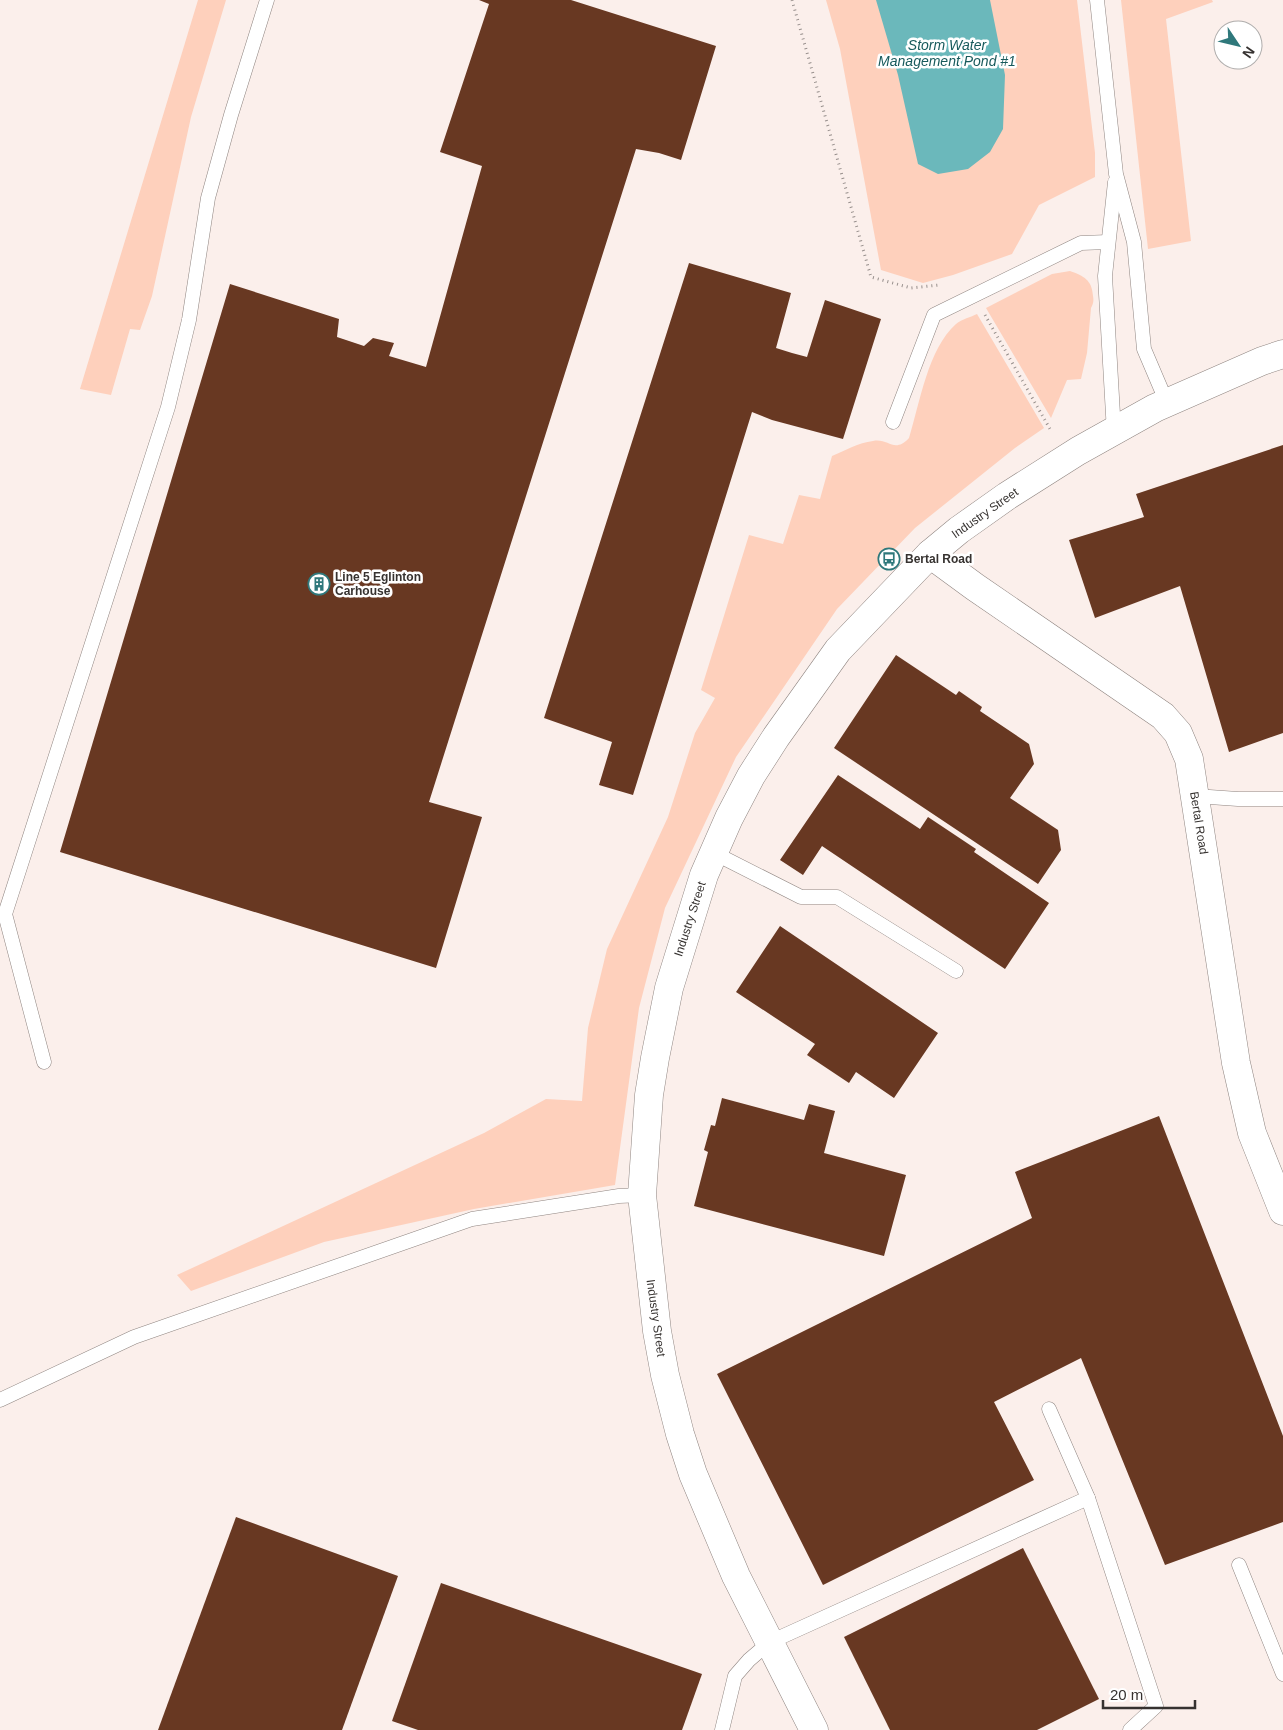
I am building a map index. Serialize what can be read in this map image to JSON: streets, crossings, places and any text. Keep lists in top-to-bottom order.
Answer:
{
  "streets": {
    "street": ["Industry Street", "Bertal Road"]
  },
  "crossings": [
    ["Industry Street", "Bertal Road"]
  ],
  "water": ["Storm Water Management Pond #1"],
  "places": {
    "bus stop": ["Bertal Road"],
    "building": ["Line 5 Eglinton Carhouse"]
  },
  "scale_bar": "20 m",
  "north": "bottom right"
}
